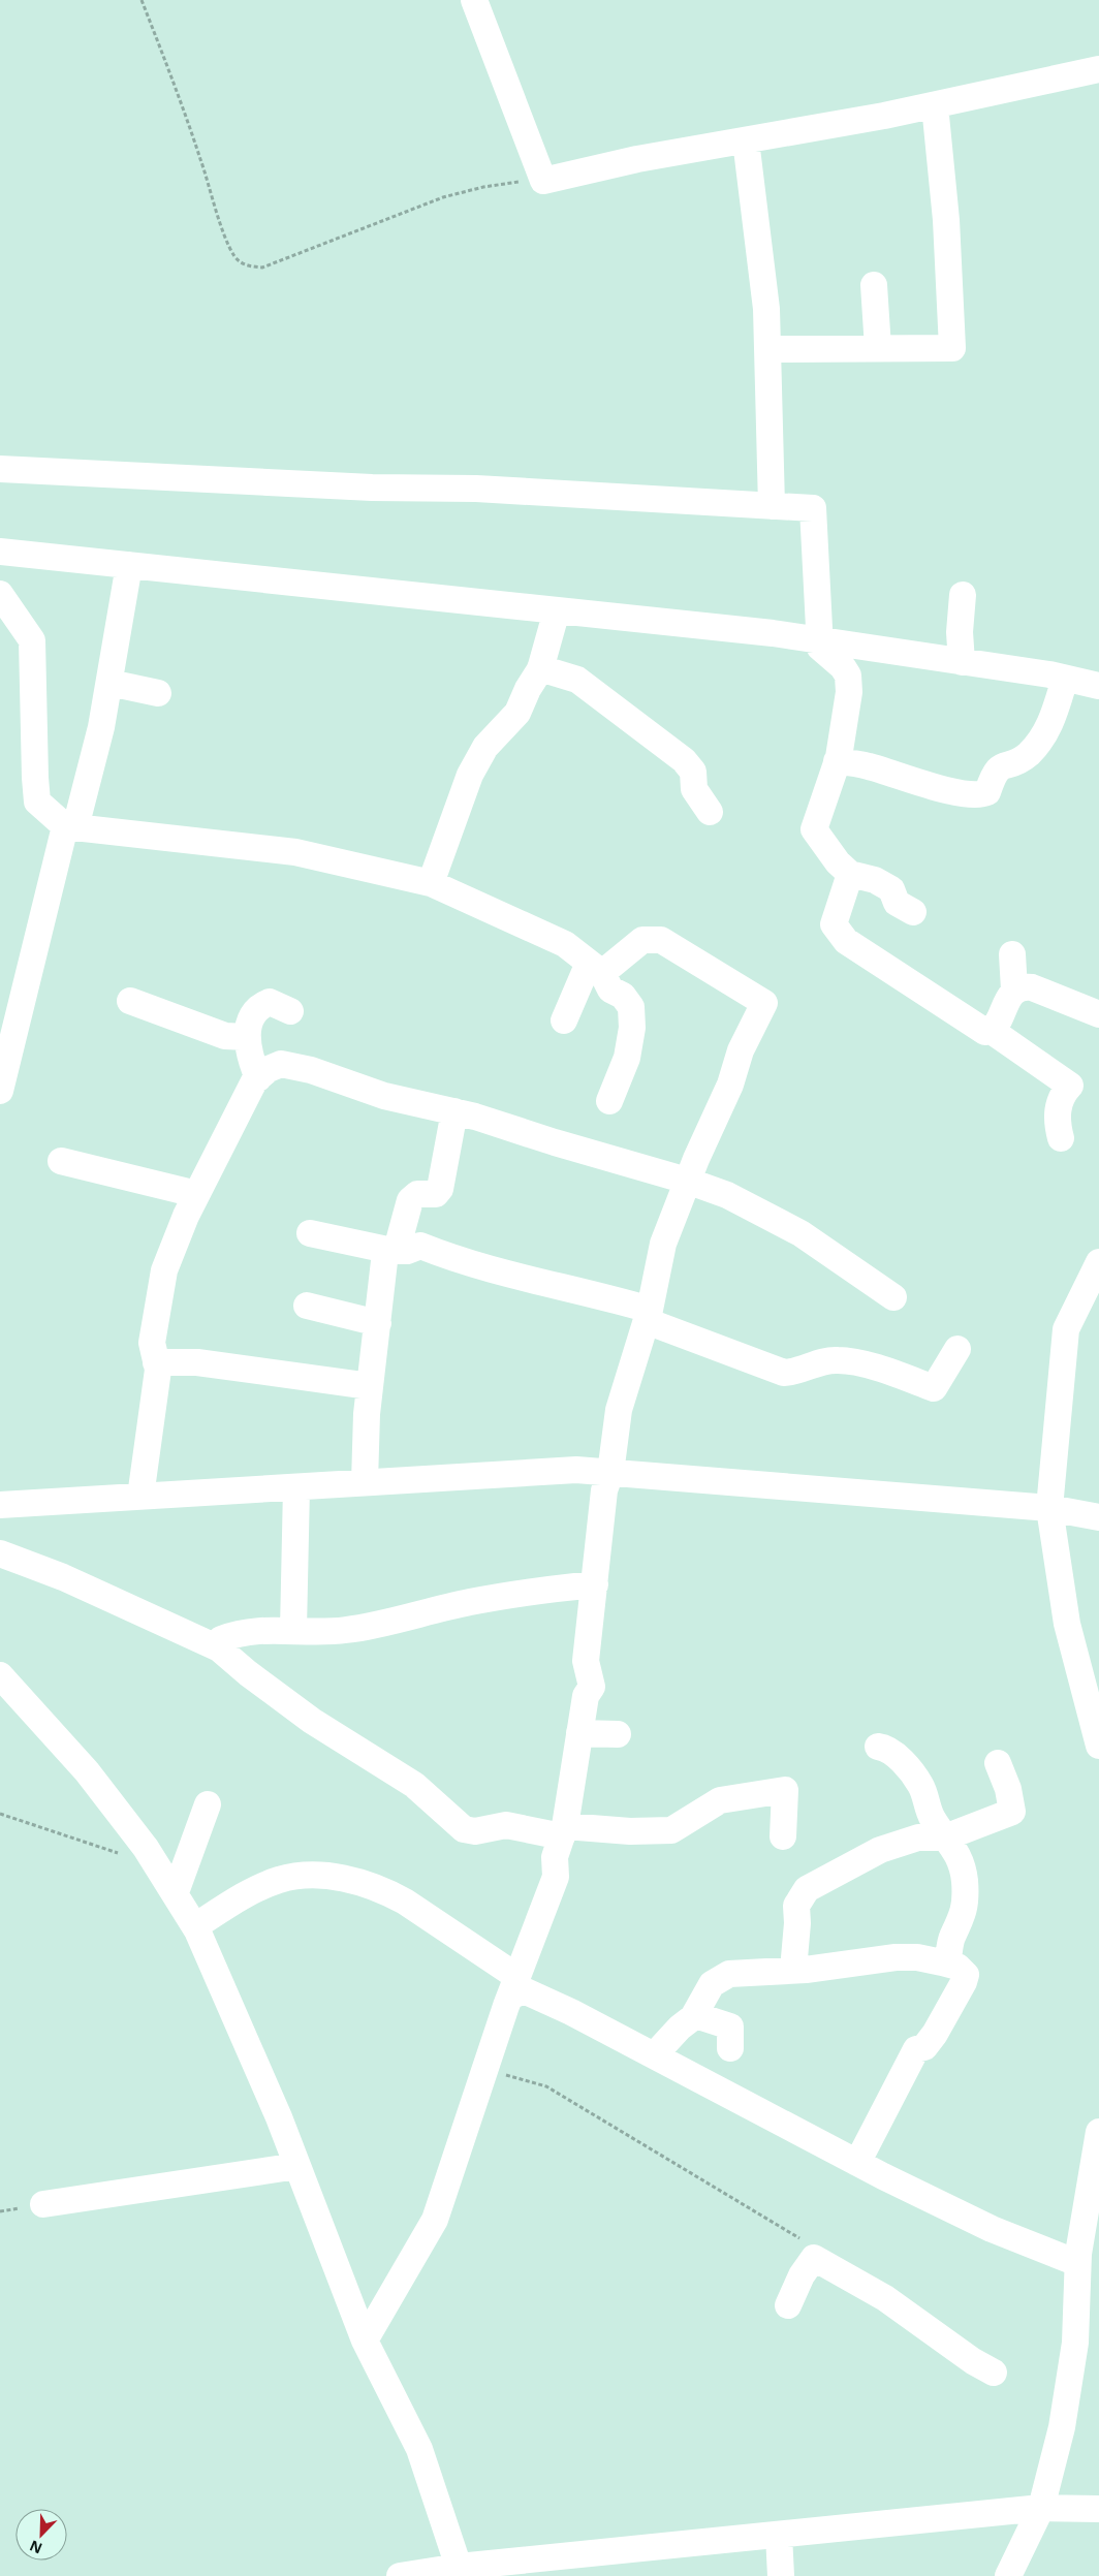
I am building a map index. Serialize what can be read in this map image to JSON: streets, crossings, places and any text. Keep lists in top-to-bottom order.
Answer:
{
  "north": "bottom left"
}
